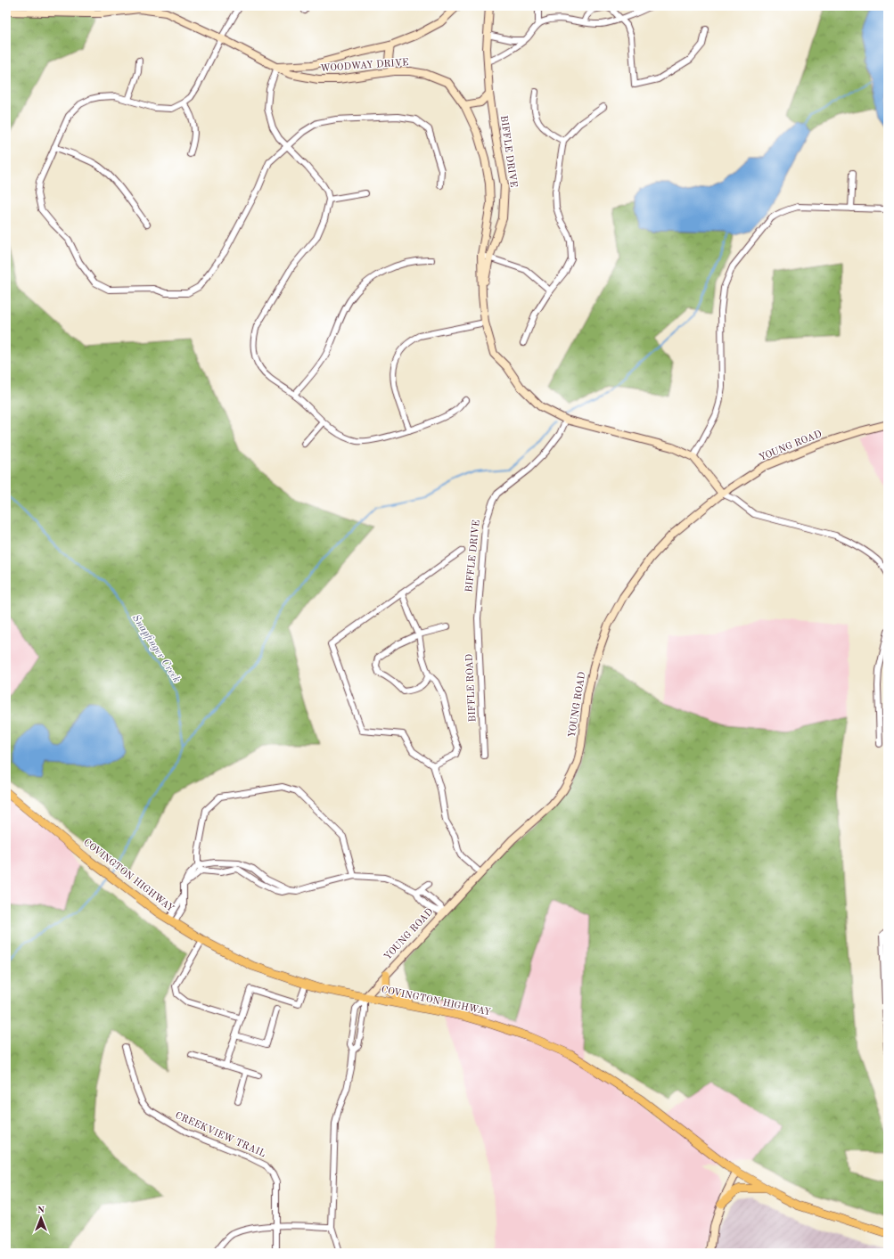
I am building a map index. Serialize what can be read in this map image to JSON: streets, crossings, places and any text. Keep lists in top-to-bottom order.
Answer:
{
  "streets": {
    "main road": ["COVINGTON HIGHWAY"],
    "street": [
      "WOODWAY DRIVE",
      "BIFFLE DRIVE",
      "YOUNG ROAD",
      "BIFFLE ROAD",
      "CREEKVIEW TRAIL"
    ]
  },
  "crossings": [
    ["WOODWAY DRIVE", "BIFFLE DRIVE"],
    ["BIFFLE DRIVE", "YOUNG ROAD"],
    ["BIFFLE DRIVE", "BIFFLE ROAD"],
    ["YOUNG ROAD", "COVINGTON HIGHWAY"]
  ],
  "water": ["Snapfinger Creek"],
  "north": "top"
}
